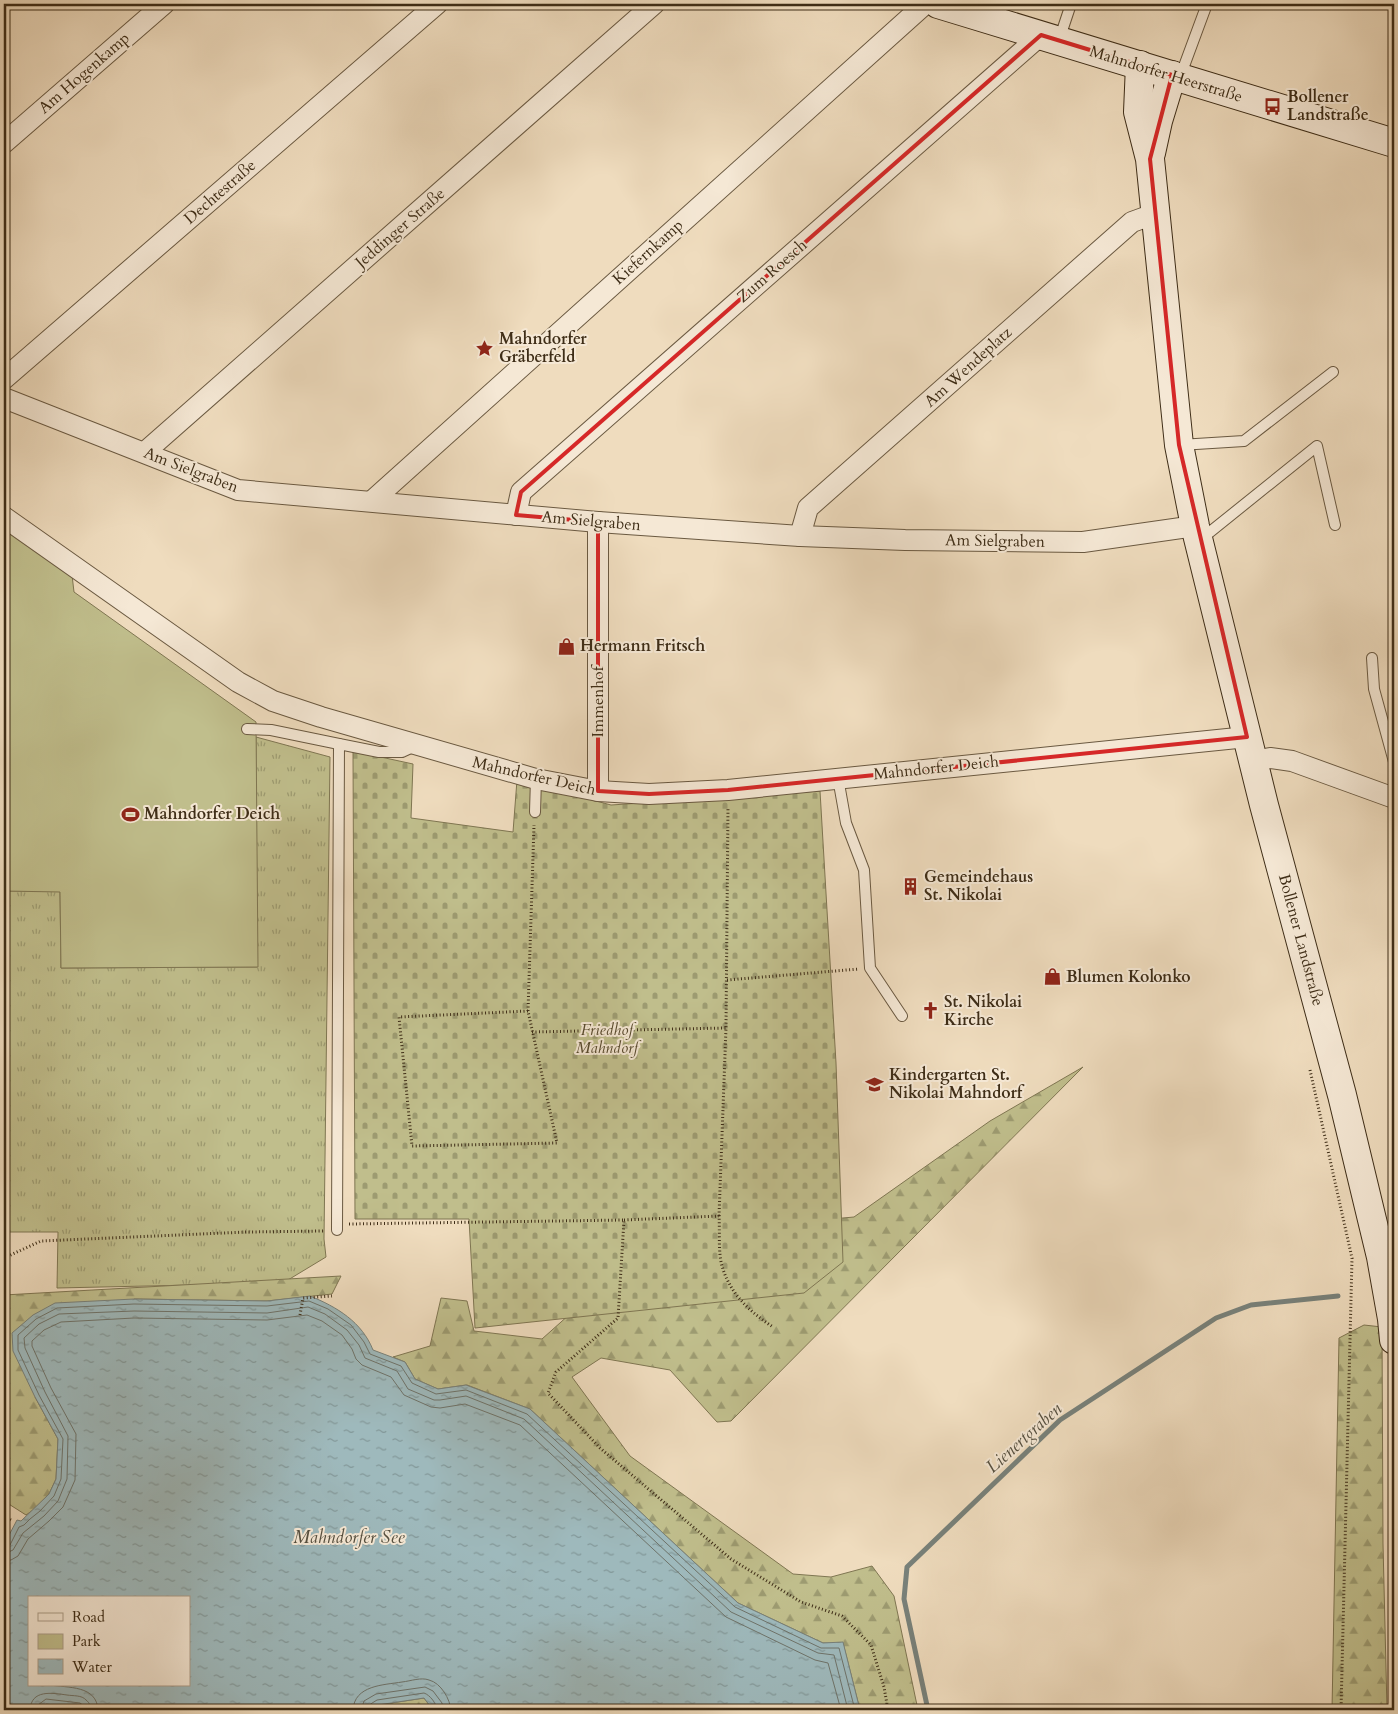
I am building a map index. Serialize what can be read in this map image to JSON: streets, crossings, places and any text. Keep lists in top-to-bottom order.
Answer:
{
  "streets": {
    "street": [
      "Am Hogenkamp",
      "Mahndorfer Heerstraße",
      "Dechtestraße",
      "Jeddinger Straße",
      "Kiefernkamp",
      "Zum Roesch",
      "Am Wendeplatz",
      "Am Sielgraben",
      "Immenhof",
      "Mahndorfer Deich",
      "Bollener Landstraße"
    ]
  },
  "crossings": [
    ["Mahndorfer Heerstraße", "Zum Roesch"],
    ["Mahndorfer Heerstraße", "Bollener Landstraße"],
    ["Jeddinger Straße", "Am Sielgraben"],
    ["Kiefernkamp", "Am Sielgraben"],
    ["Zum Roesch", "Am Sielgraben"],
    ["Am Wendeplatz", "Am Sielgraben"],
    ["Am Wendeplatz", "Bollener Landstraße"],
    ["Am Sielgraben", "Immenhof"],
    ["Am Sielgraben", "Bollener Landstraße"],
    ["Immenhof", "Mahndorfer Deich"],
    ["Mahndorfer Deich", "Bollener Landstraße"]
  ],
  "water": ["Lienertgraben", "Mahndorfer See"],
  "parks": ["Friedhof Mahndorf"],
  "places": {
    "bus stop": ["Bollener Landstraße"],
    "place": ["Mahndorfer Gräberfeld"],
    "shop": ["Hermann Fritsch", "Blumen Kolonko"],
    "sports": ["Mahndorfer Deich"],
    "building": ["Gemeindehaus St. Nikolai"],
    "church": ["St. Nikolai Kirche"],
    "school or university": ["Kindergarten St. Nikolai Mahndorf"]
  },
  "legend": ["Road", "Park", "Water"]
}
